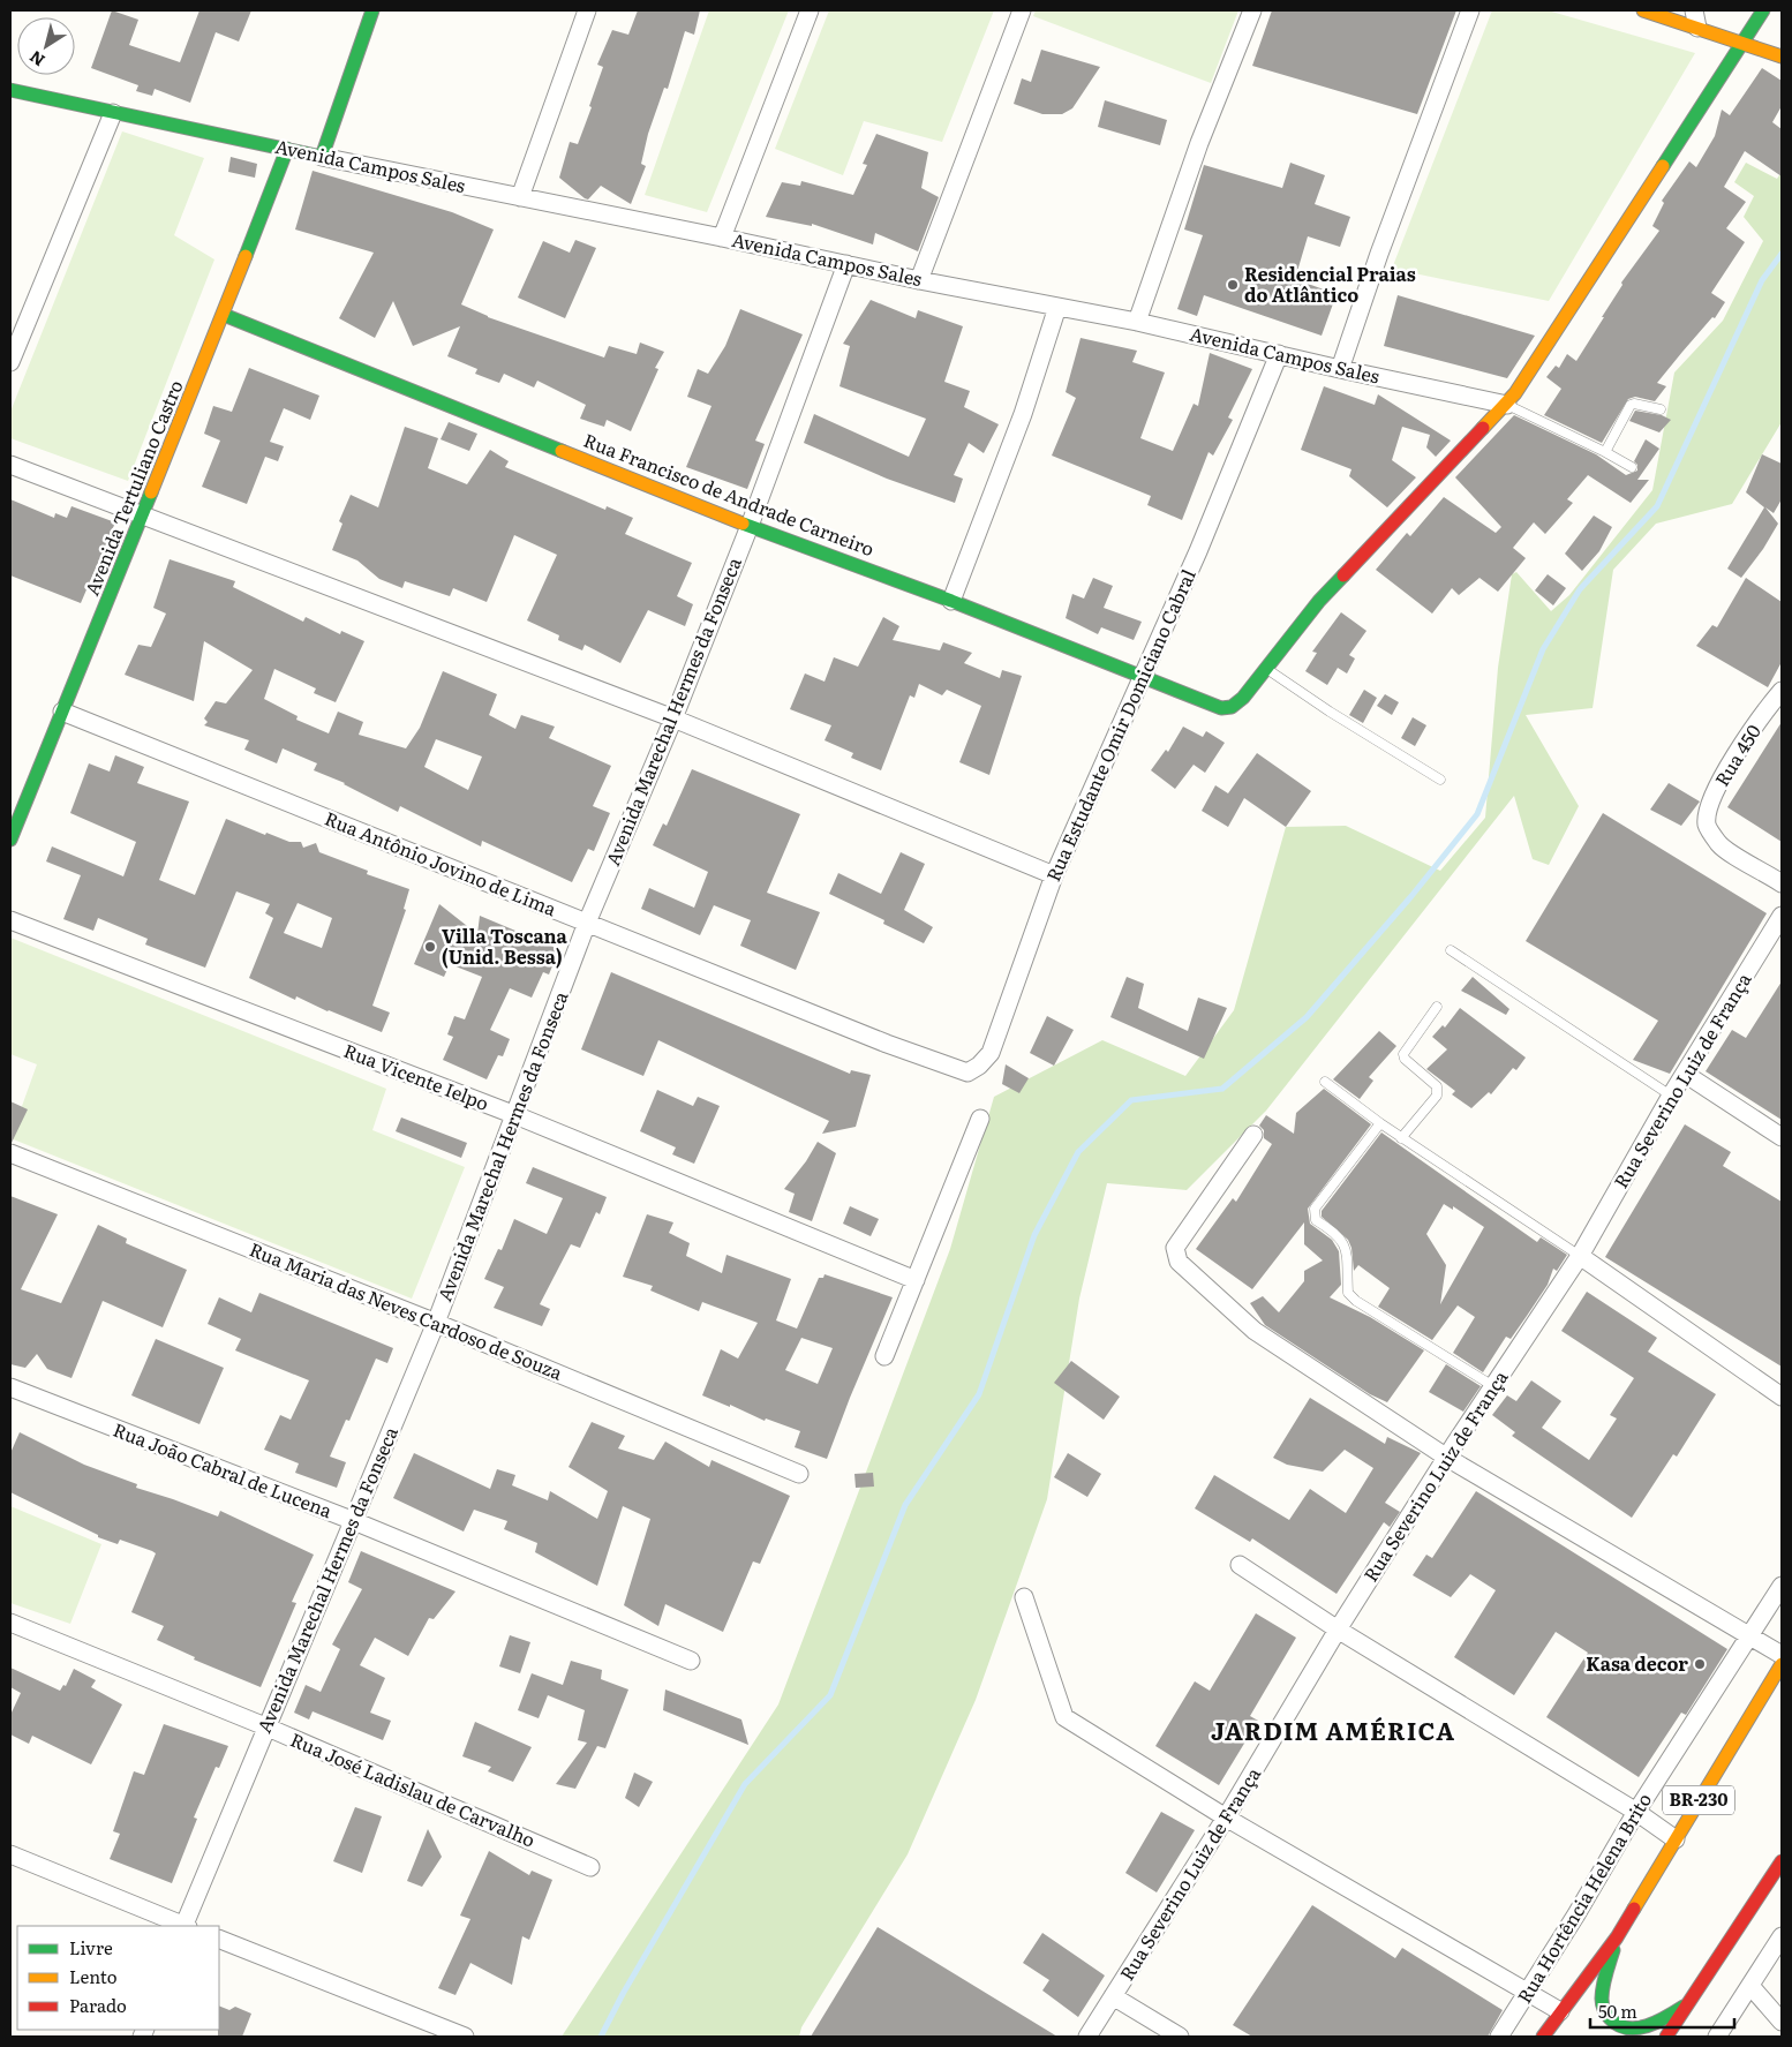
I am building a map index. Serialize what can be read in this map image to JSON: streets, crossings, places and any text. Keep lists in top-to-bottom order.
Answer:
{
  "streets": {
    "main road": [
      "Avenida Campos Sales",
      "Avenida Tertuliano Castro",
      "Rua Francisco de Andrade Carneiro",
      "BR-230"
    ],
    "street": [
      "Avenida Marechal Hermes da Fonseca",
      "Rua Estudante Omir Domiciano Cabral",
      "Rua 450",
      "Rua Antônio Jovino de Lima",
      "Rua Vicente Ielpo",
      "Rua Severino Luiz de França",
      "Rua Maria das Neves Cardoso de Souza",
      "Rua João Cabral de Lucena",
      "Rua José Ladislau de Carvalho",
      "Rua Hortência Helena Brito"
    ]
  },
  "crossings": [
    ["Avenida Campos Sales", "Avenida Tertuliano Castro"],
    ["Avenida Campos Sales", "Avenida Marechal Hermes da Fonseca"],
    ["Avenida Campos Sales", "Rua Estudante Omir Domiciano Cabral"],
    ["Avenida Tertuliano Castro", "Rua Francisco de Andrade Carneiro"],
    ["Avenida Tertuliano Castro", "Rua Antônio Jovino de Lima"],
    ["Rua Francisco de Andrade Carneiro", "Avenida Marechal Hermes da Fonseca"],
    ["Rua Francisco de Andrade Carneiro", "Rua Estudante Omir Domiciano Cabral"],
    ["Avenida Marechal Hermes da Fonseca", "Rua Antônio Jovino de Lima"],
    ["Avenida Marechal Hermes da Fonseca", "Rua Vicente Ielpo"],
    ["Avenida Marechal Hermes da Fonseca", "Rua Maria das Neves Cardoso de Souza"],
    ["Avenida Marechal Hermes da Fonseca", "Rua João Cabral de Lucena"],
    ["Avenida Marechal Hermes da Fonseca", "Rua José Ladislau de Carvalho"],
    ["Rua Estudante Omir Domiciano Cabral", "Rua Antônio Jovino de Lima"]
  ],
  "districts": ["JARDIM AMÉRICA"],
  "places": ["Residencial Praias do Atlântico", "Villa Toscana (Unid. Bessa)", "Kasa decor"],
  "legend": ["Livre", "Lento", "Parado"],
  "scale_bar": "50 m",
  "north": "bottom left"
}
